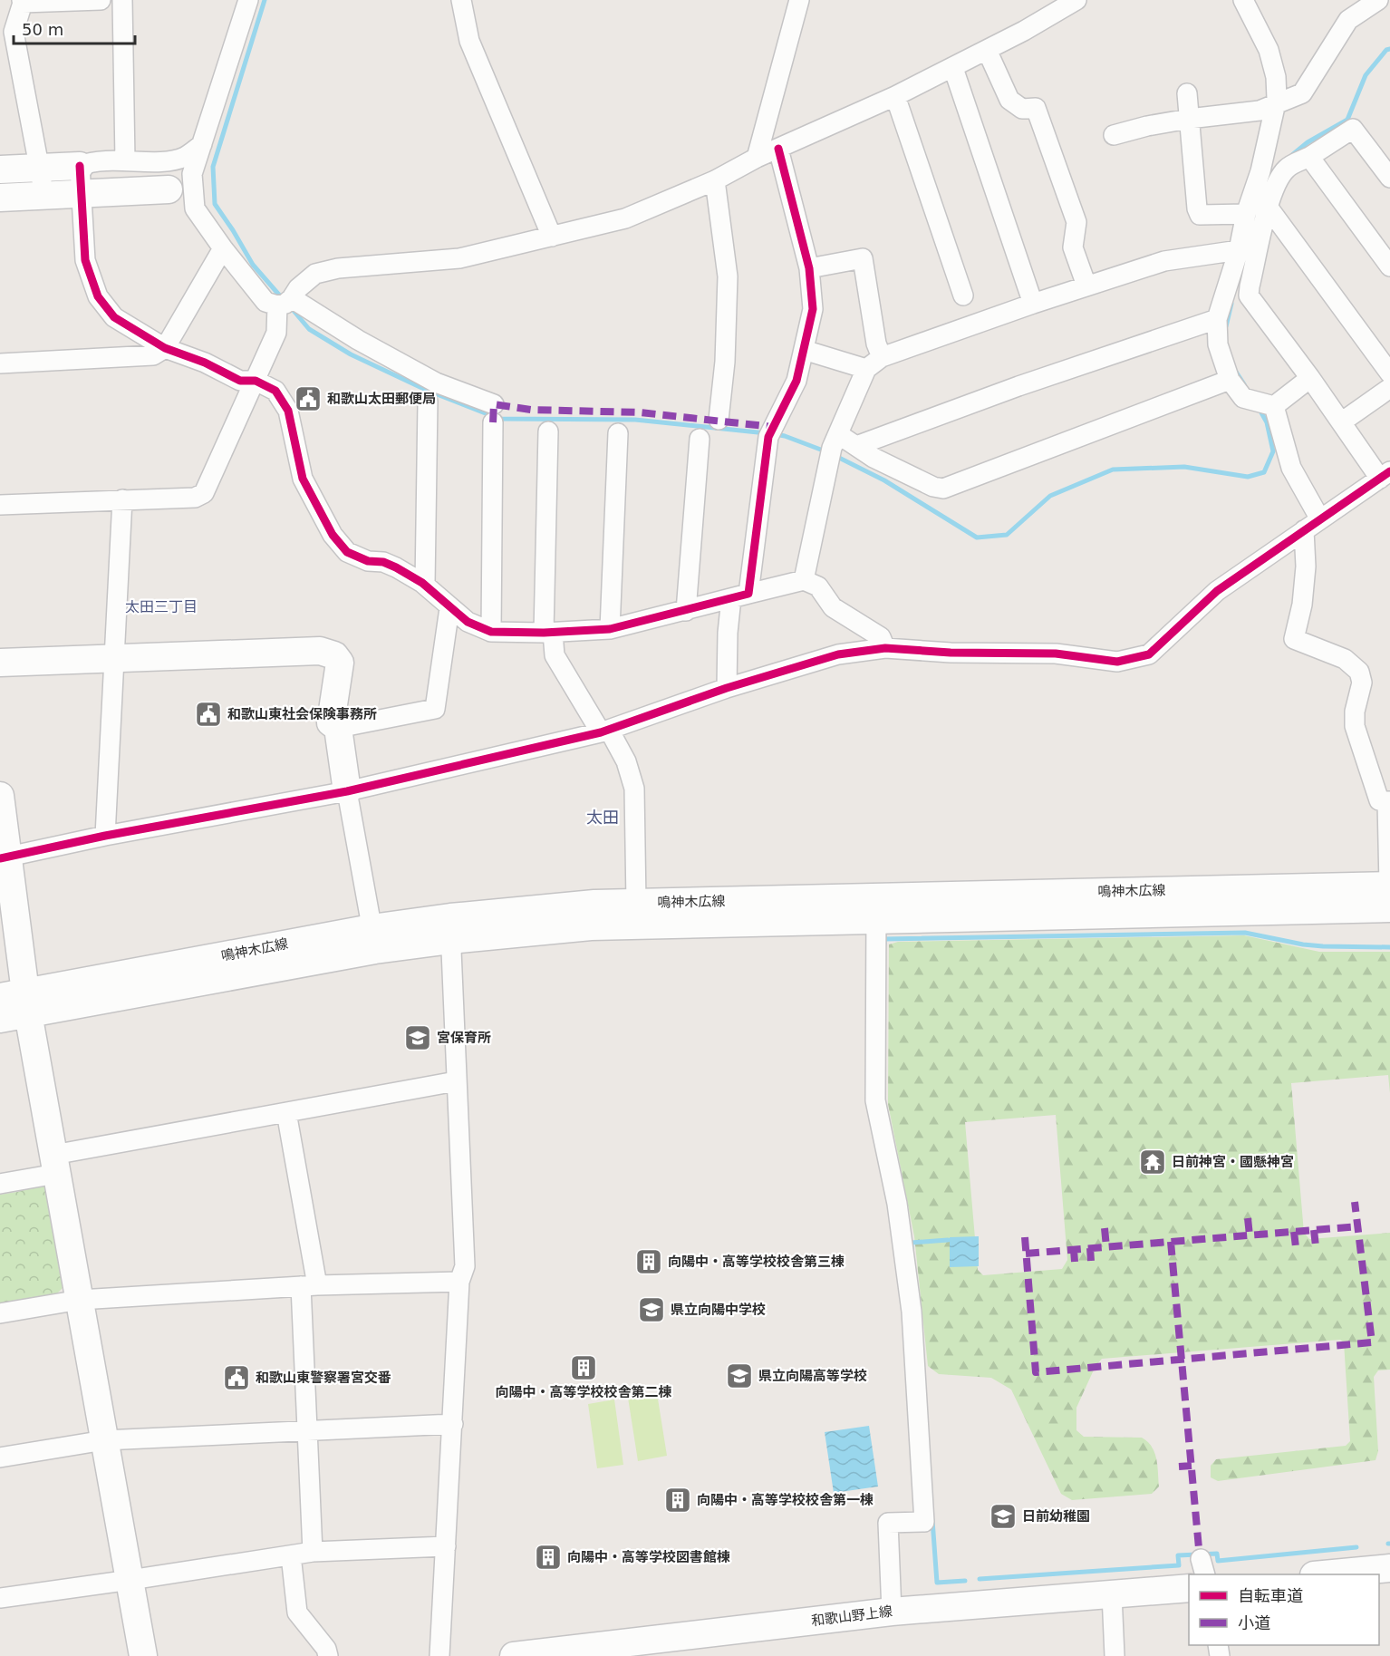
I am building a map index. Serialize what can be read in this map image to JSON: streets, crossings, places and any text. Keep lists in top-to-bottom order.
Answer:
{
  "streets": {
    "main road": ["鳴神木広線", "和歌山野上線"]
  },
  "districts": ["太田三丁目", "太田"],
  "places": {
    "public building": ["和歌山太田郵便局", "和歌山東社会保険事務所", "和歌山東警察署宮交番"],
    "school or university": [
      "宮保育所",
      "県立向陽中学校",
      "県立向陽高等学校",
      "日前幼稚園"
    ],
    "temple": ["日前神宮・國懸神宮"],
    "building": [
      "向陽中・高等学校校舎第三棟",
      "向陽中・高等学校校舎第二棟",
      "向陽中・高等学校校舎第一棟",
      "向陽中・高等学校図書館棟"
    ]
  },
  "legend": ["自転車道", "小道"],
  "scale_bar": "50 m"
}
